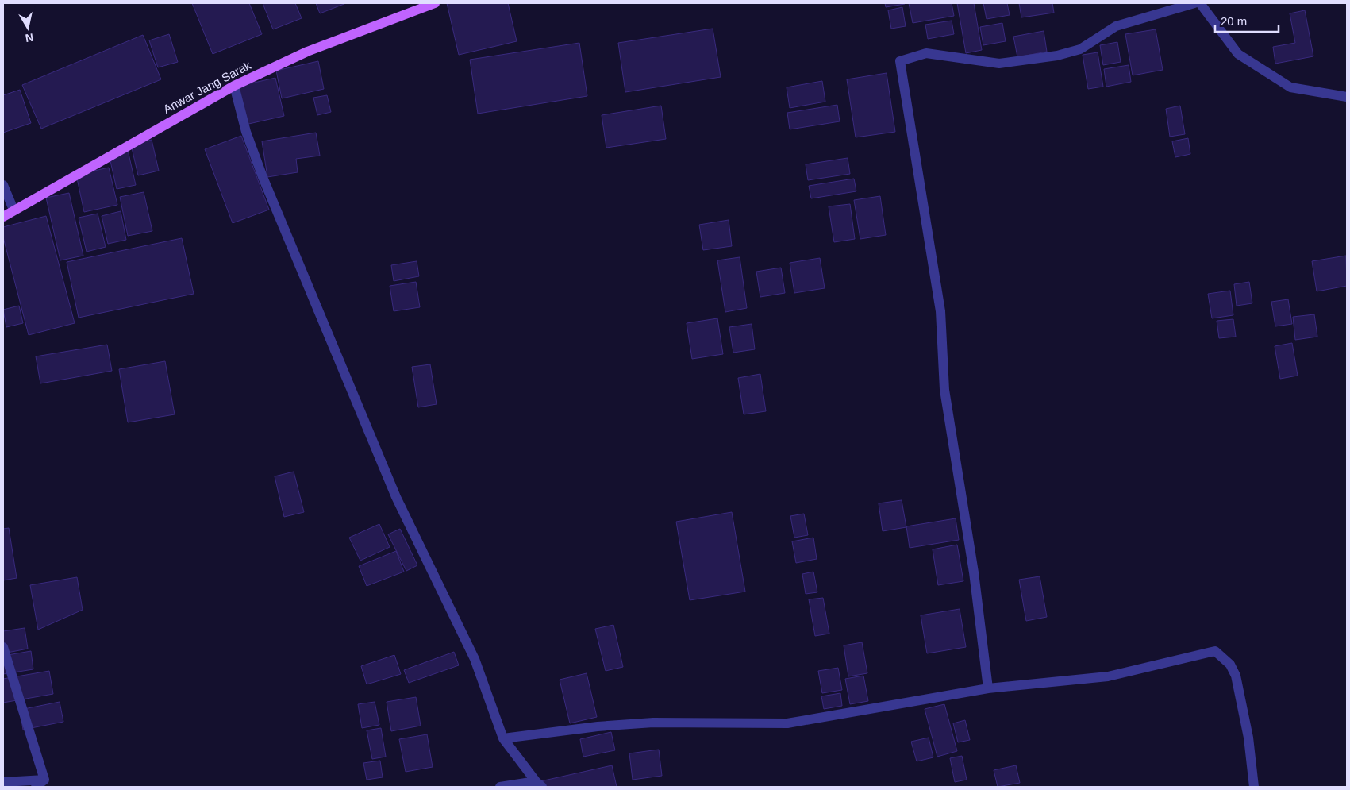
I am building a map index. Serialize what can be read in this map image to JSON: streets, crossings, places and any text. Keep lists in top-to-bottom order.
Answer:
{
  "streets": {
    "main road": ["Anwar Jang Sarak"]
  },
  "scale_bar": "20 m",
  "north": "bottom"
}
